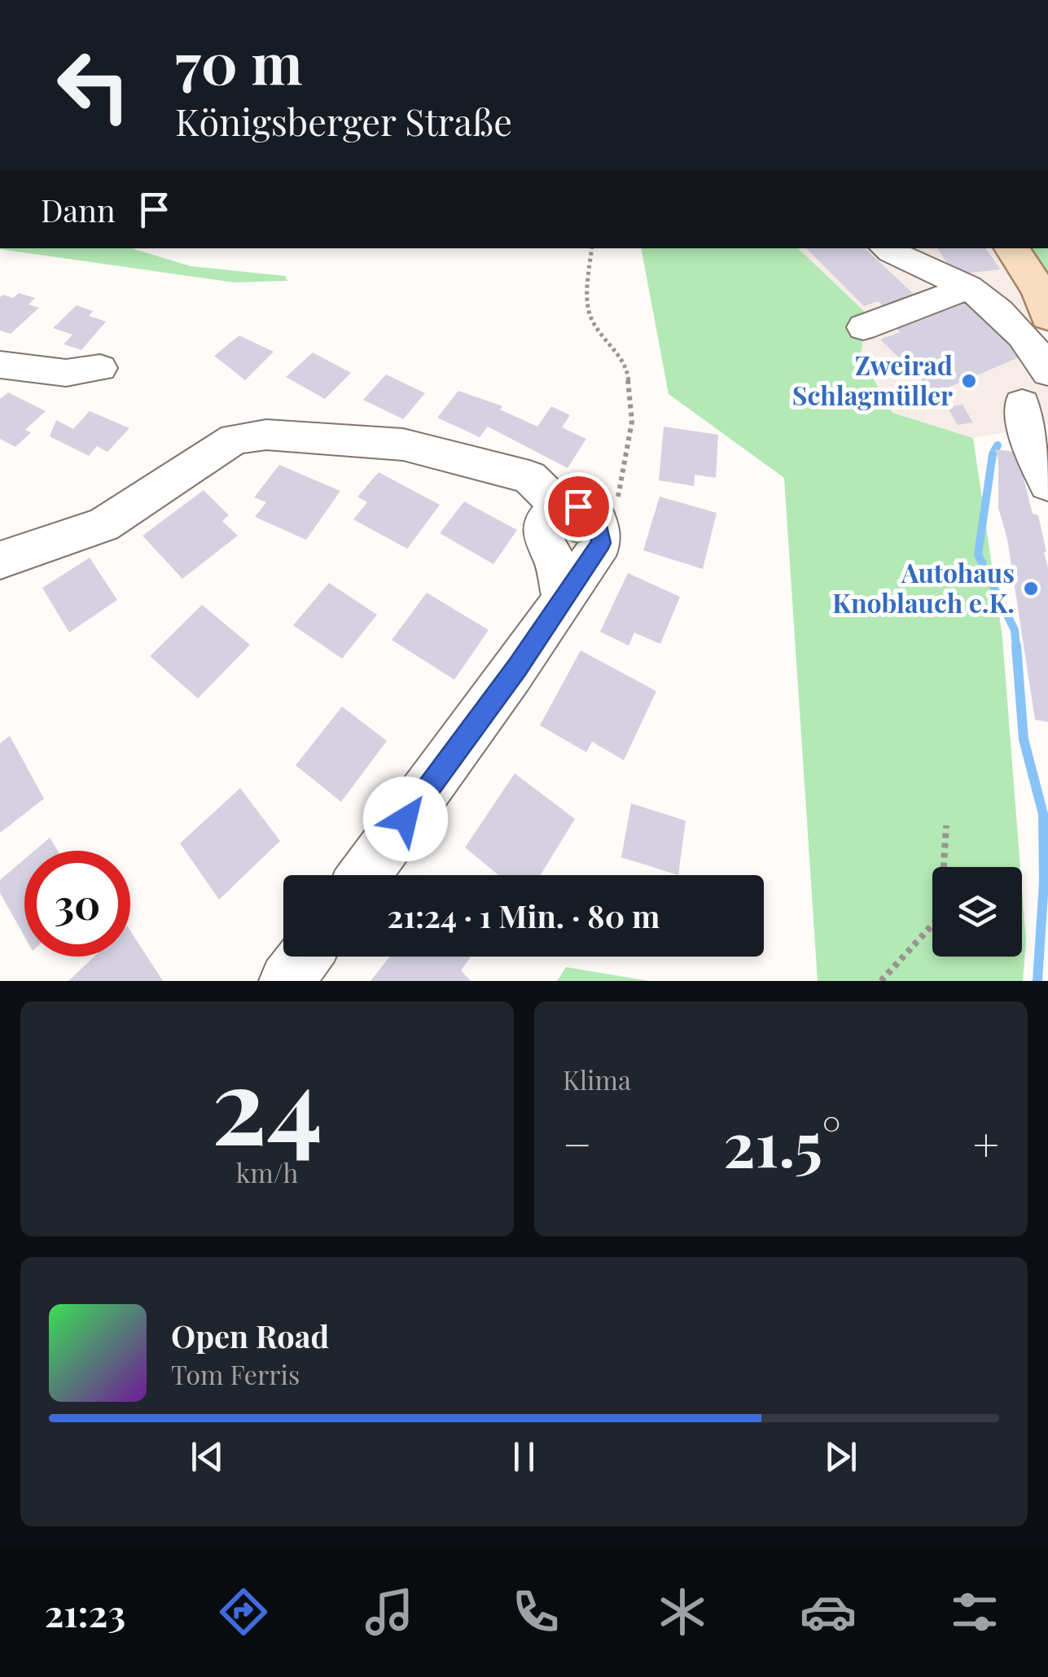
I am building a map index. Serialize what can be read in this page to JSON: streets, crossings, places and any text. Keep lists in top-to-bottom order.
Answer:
{
  "places": ["Zweirad Schlagmüller", "Autohaus Knoblauch e.K."],
  "page": {
    "turn": ["70 m", "Königsberger Straße"],
    "then": "Dann",
    "limit": "30",
    "trip": "21:24 · 1 Min. · 80 m",
    "tile": [
      ["24", "km/h"],
      "Klima"
    ],
    "heat": ["−", "21.5°", "+"],
    "song": ["Open Road", "Tom Ferris"],
    "tabs": "21:23"
  }
}
